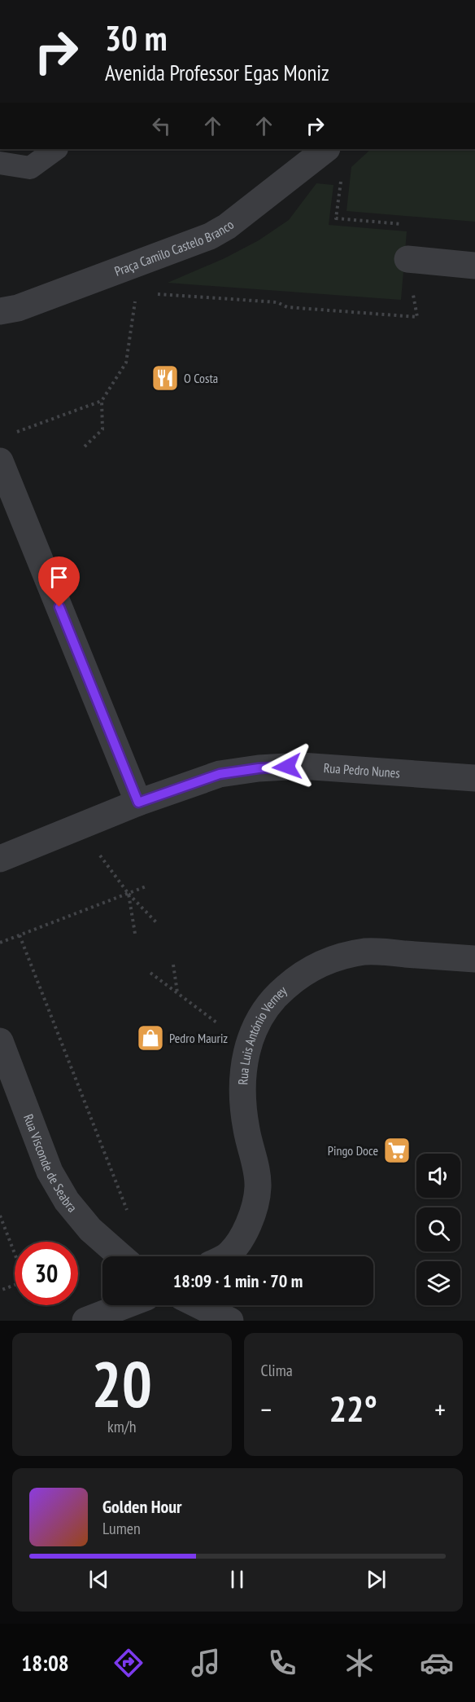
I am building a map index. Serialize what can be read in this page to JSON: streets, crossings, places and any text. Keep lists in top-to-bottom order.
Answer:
{
  "streets": {
    "street": [
      "Praça Camilo Castelo Branco",
      "Rua Pedro Nunes",
      "Rua Luis António Verney",
      "Rua Visconde de Seabra"
    ]
  },
  "places": {
    "restaurant": ["O Costa"],
    "shop": ["Pedro Mauriz"],
    "supermarket": ["Pingo Doce"]
  },
  "page": {
    "turn": ["30 m", "Avenida Professor Egas Moniz"],
    "limit": "30",
    "trip": "18:09 · 1 min · 70 m",
    "tile": [
      ["20", "km/h"],
      "Clima"
    ],
    "heat": ["−", "22°", "+"],
    "song": ["Golden Hour", "Lumen"],
    "tabs": "18:08"
  }
}
